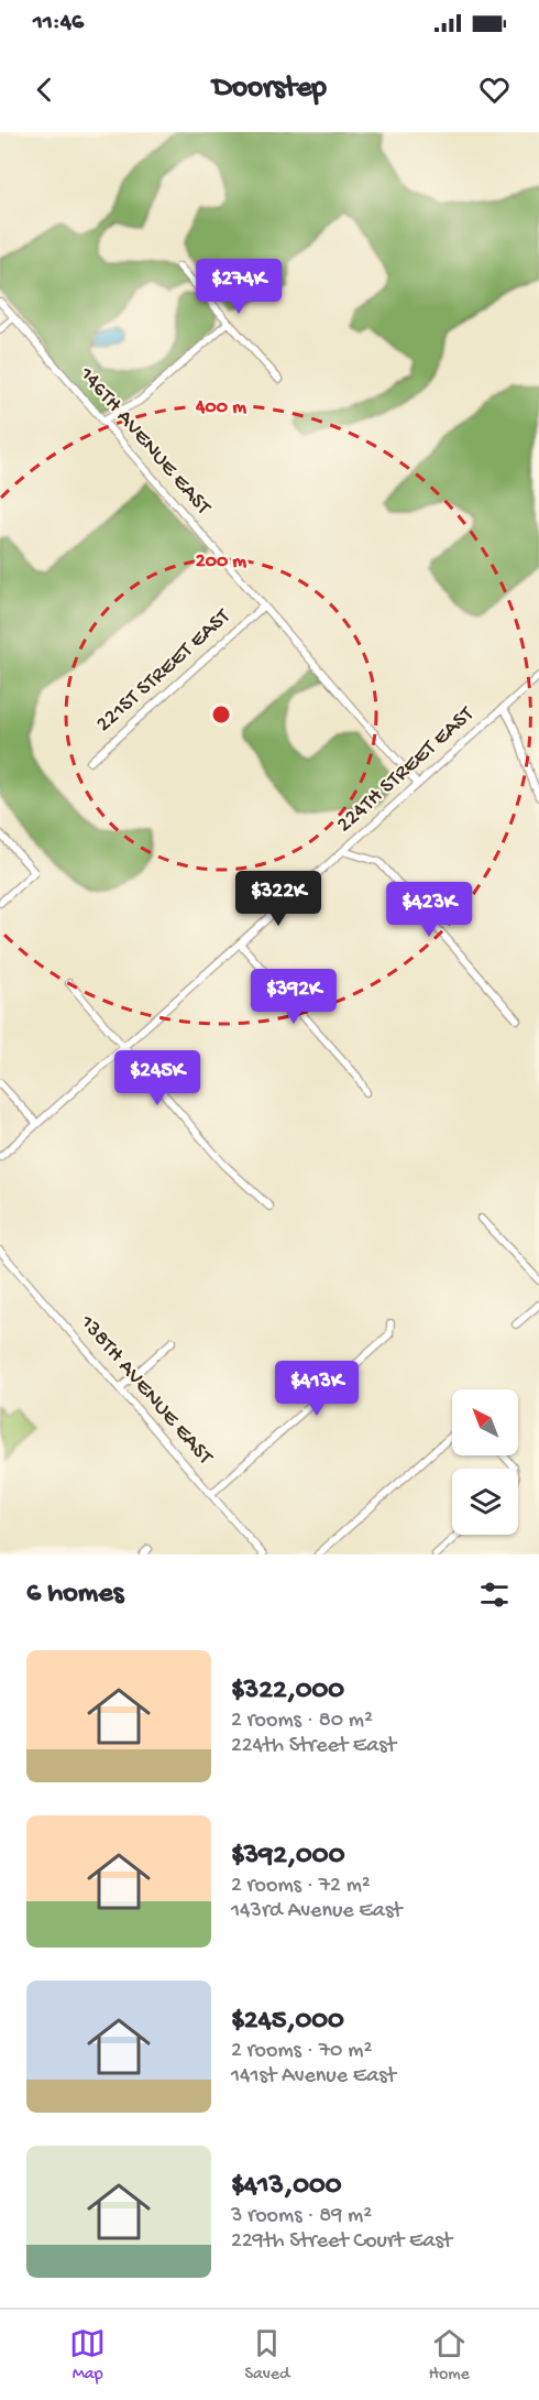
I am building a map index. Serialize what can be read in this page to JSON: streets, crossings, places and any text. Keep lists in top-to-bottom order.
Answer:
{
  "streets": {
    "street": [
      "146TH AVENUE EAST",
      "221ST STREET EAST",
      "224TH STREET EAST",
      "138TH AVENUE EAST"
    ]
  },
  "crossings": [
    ["146TH AVENUE EAST", "221ST STREET EAST"],
    ["146TH AVENUE EAST", "224TH STREET EAST"]
  ],
  "north": "top left",
  "page": {
    "status": "11:46",
    "header": "Doorstep",
    "price": [
      "$274K",
      "$322K",
      "$423K",
      "$392K",
      "$245K",
      "$413K"
    ],
    "heading": "6 homes",
    "list": [
      {
        "name": "$322,000",
        "note": "2 rooms · 80 m² · 224th Street East"
      },
      {
        "name": "$392,000",
        "note": "2 rooms · 72 m² · 143rd Avenue East"
      },
      {
        "name": "$245,000",
        "note": "2 rooms · 70 m² · 141st Avenue East"
      },
      {
        "name": "$413,000",
        "note": "3 rooms · 89 m² · 229th Street Court East"
      }
    ],
    "tabs": ["Map", "Saved", "Home"]
  },
  "rings": ["400 m", "200 m"]
}
